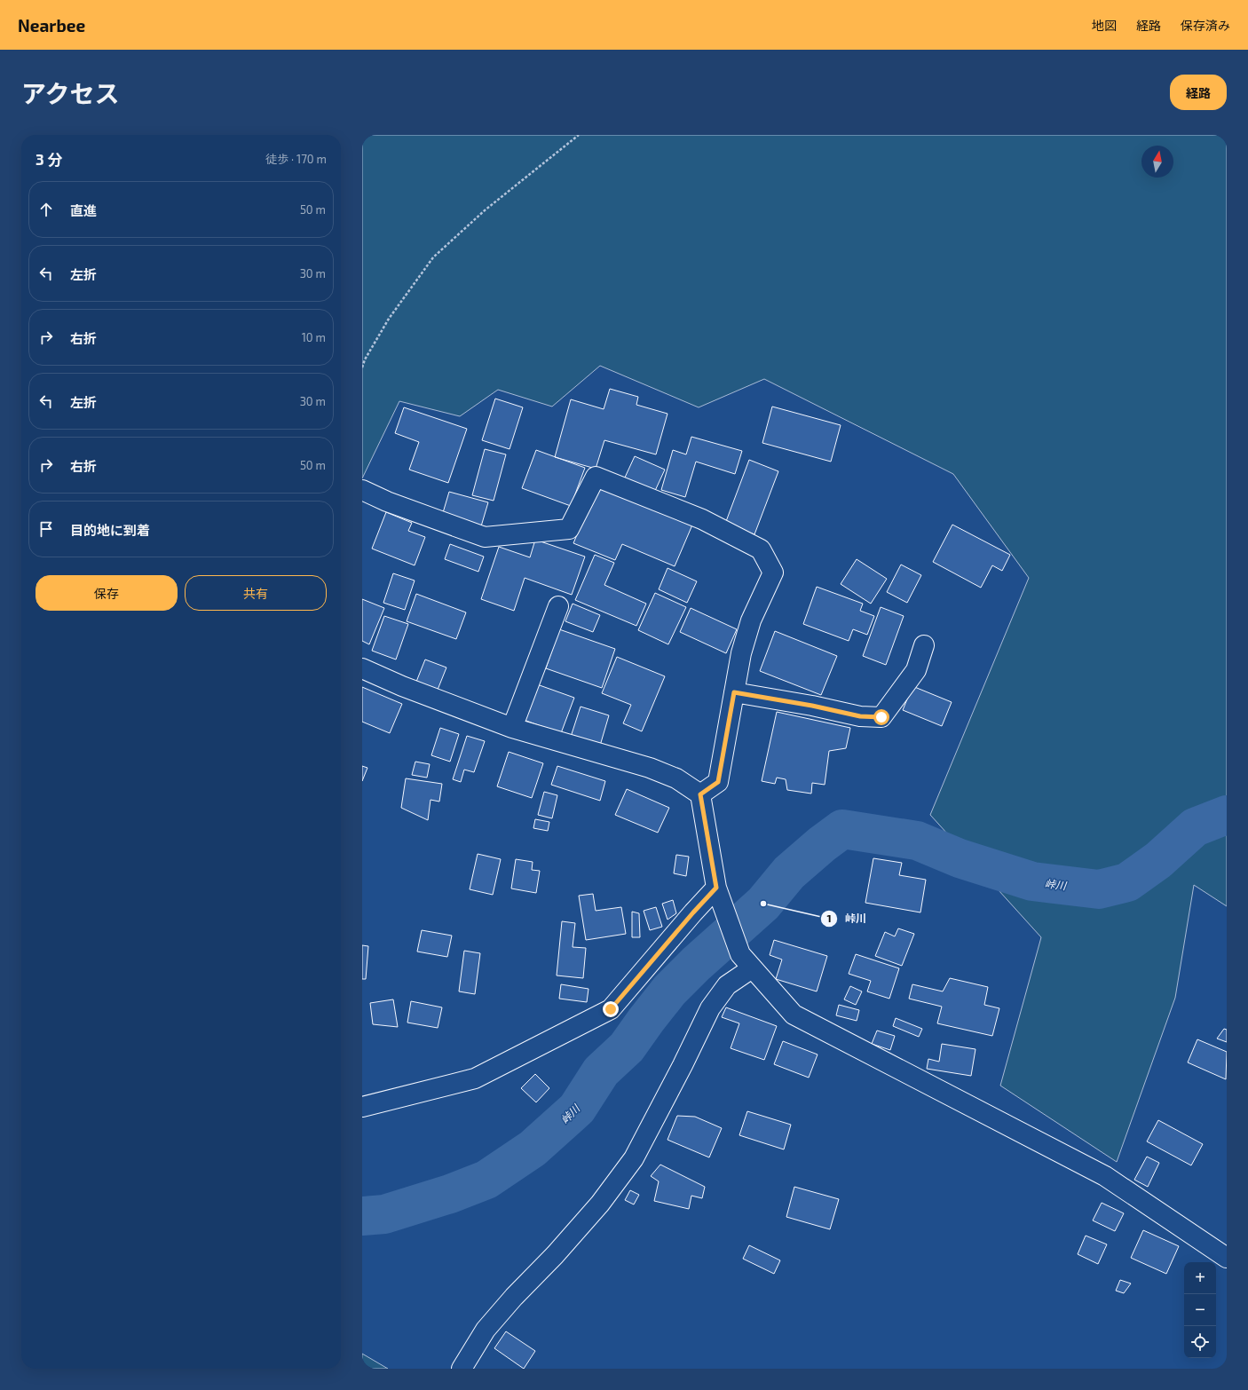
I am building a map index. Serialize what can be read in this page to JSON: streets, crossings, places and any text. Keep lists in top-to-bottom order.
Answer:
{
  "water": ["峠川"],
  "places": ["峠川"],
  "north": "top",
  "page": {
    "header": "Nearbee",
    "nav": ["地図", "経路", "保存済み"],
    "title": "アクセス",
    "buttons": [
      "経路",
      ["保存", "共有"]
    ],
    "heading": ["3 分", "徒歩 · 170 m"],
    "list": [
      ["直進", "50 m"],
      ["左折", "30 m"],
      ["右折", "10 m"],
      ["左折", "30 m"],
      ["右折", "50 m"],
      "目的地に到着"
    ],
    "map_buttons": ["+", "−"]
  }
}
